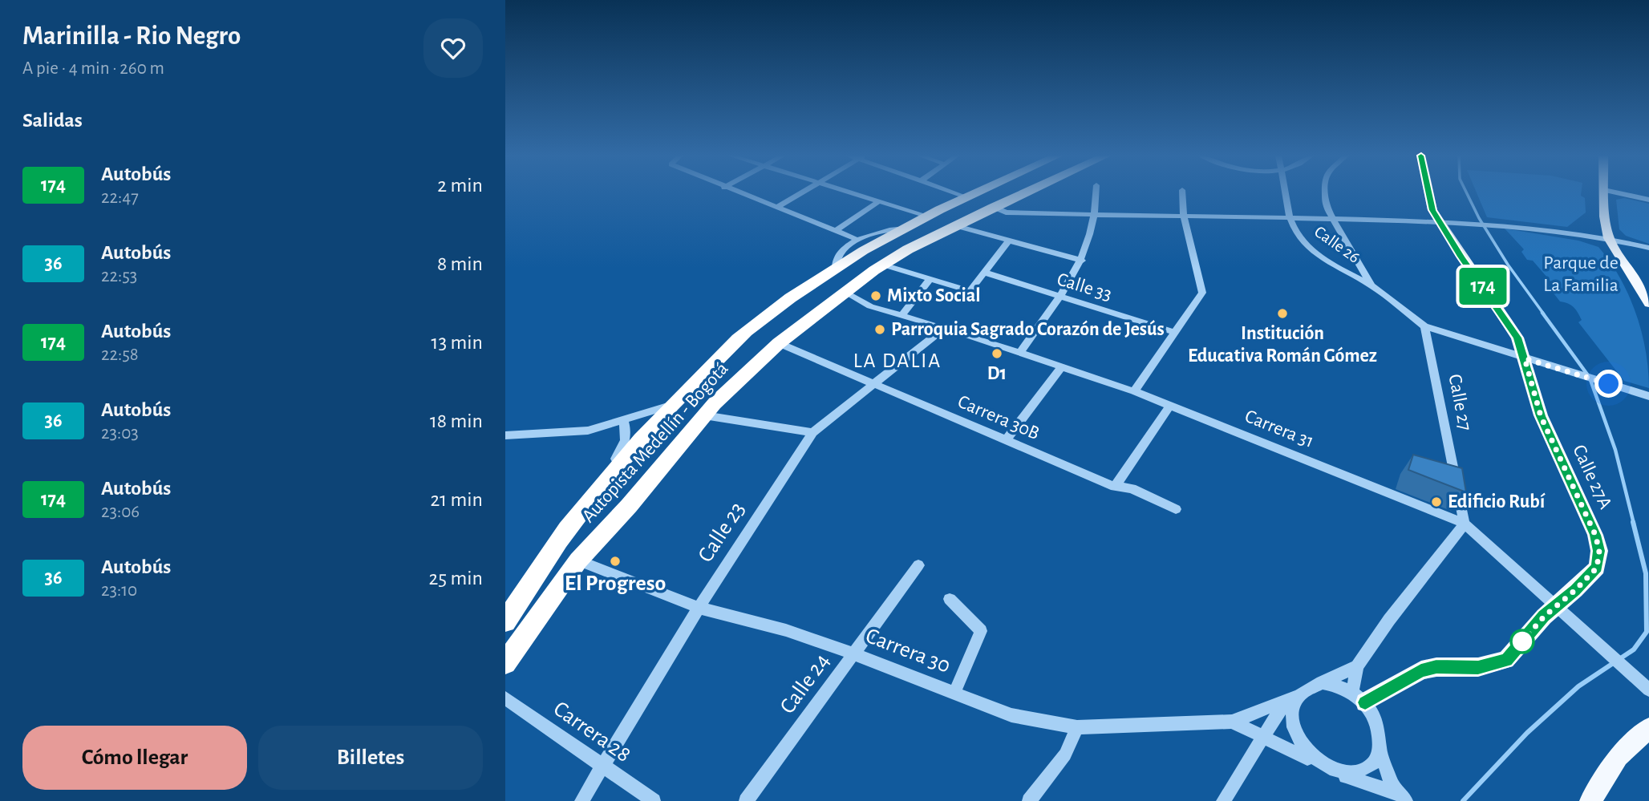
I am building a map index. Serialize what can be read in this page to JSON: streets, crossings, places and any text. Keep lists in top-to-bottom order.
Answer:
{
  "streets": {
    "highway": ["Autopista Medellín - Bogotá"],
    "main road": ["Calle 27A"],
    "street": [
      "Calle 26",
      "Calle 33",
      "Calle 27",
      "Carrera 30B",
      "Carrera 31",
      "Calle 23",
      "Carrera 30",
      "Calle 24",
      "Carrera 28"
    ]
  },
  "crossings": [
    ["Calle 27", "Carrera 31"],
    ["Carrera 30B", "Autopista Medellín - Bogotá"],
    ["Carrera 30B", "Calle 23"],
    ["Carrera 31", "Autopista Medellín - Bogotá"],
    ["Carrera 31", "Calle 27A"],
    ["Carrera 31", "Calle 23"],
    ["Autopista Medellín - Bogotá", "Carrera 30"],
    ["Calle 27A", "Carrera 30"],
    ["Calle 23", "Carrera 30"],
    ["Calle 23", "Carrera 28"],
    ["Carrera 30", "Calle 24"]
  ],
  "districts": ["LA DALIA"],
  "parks": ["Parque de La Familia"],
  "places": [
    "Mixto Social",
    "Institución Educativa Román Gómez",
    "Parroquia Sagrado Corazón de Jesús",
    "D1",
    "Edificio Rubí",
    "El Progreso"
  ],
  "lines": ["bus line 174"],
  "page": {
    "heading": [
      ["Marinilla - Rio Negro", "A pie · 4 min · 260 m"],
      "Salidas"
    ],
    "on_map": "174",
    "list": [
      {
        "mark": "174",
        "name": "Autobús",
        "note": "22:47",
        "value": "2 min"
      },
      {
        "mark": "36",
        "name": "Autobús",
        "note": "22:53",
        "value": "8 min"
      },
      {
        "mark": "174",
        "name": "Autobús",
        "note": "22:58",
        "value": "13 min"
      },
      {
        "mark": "36",
        "name": "Autobús",
        "note": "23:03",
        "value": "18 min"
      },
      {
        "mark": "174",
        "name": "Autobús",
        "note": "23:06",
        "value": "21 min"
      },
      {
        "mark": "36",
        "name": "Autobús",
        "note": "23:10",
        "value": "25 min"
      }
    ],
    "buttons": ["Cómo llegar", "Billetes"]
  }
}
